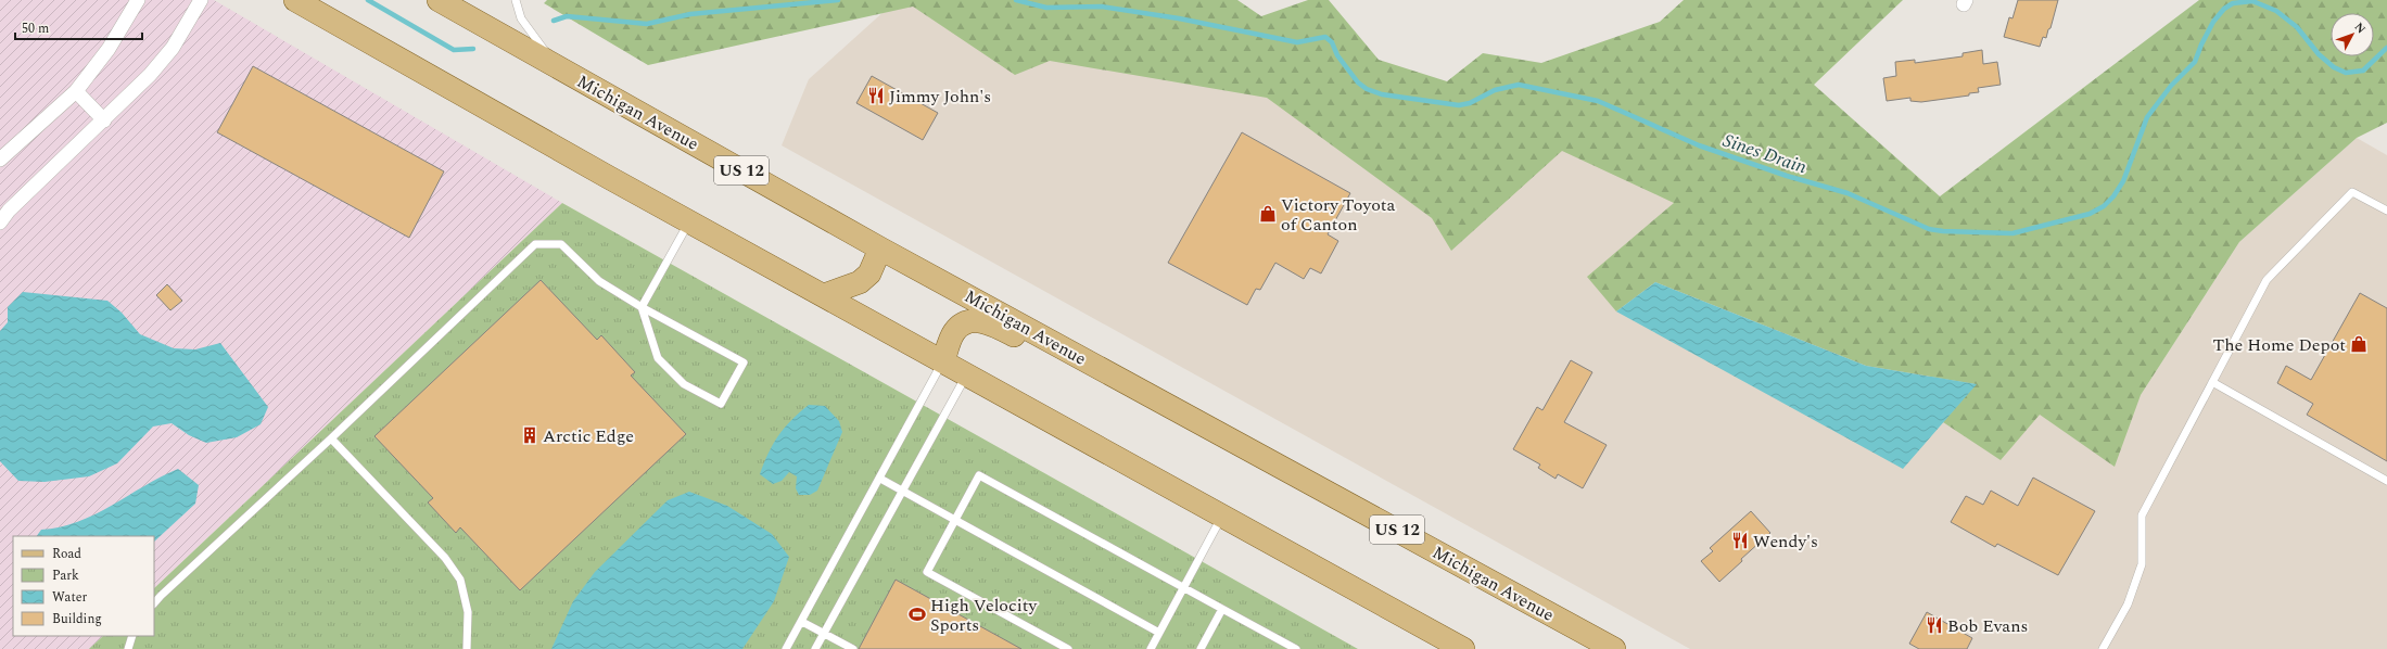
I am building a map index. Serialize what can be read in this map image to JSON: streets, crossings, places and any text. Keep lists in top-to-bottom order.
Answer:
{
  "streets": {
    "main road": ["Michigan Avenue", "US 12"]
  },
  "water": ["Sines Drain"],
  "places": {
    "restaurant": ["Jimmy John's", "Wendy's", "Bob Evans"],
    "shop": ["Victory Toyota of Canton", "The Home Depot"],
    "building": ["Arctic Edge"],
    "sports": ["High Velocity Sports"]
  },
  "legend": [
    "Road",
    "Park",
    "Water",
    "Building"
  ],
  "scale_bar": "50 m",
  "north": "top right"
}
